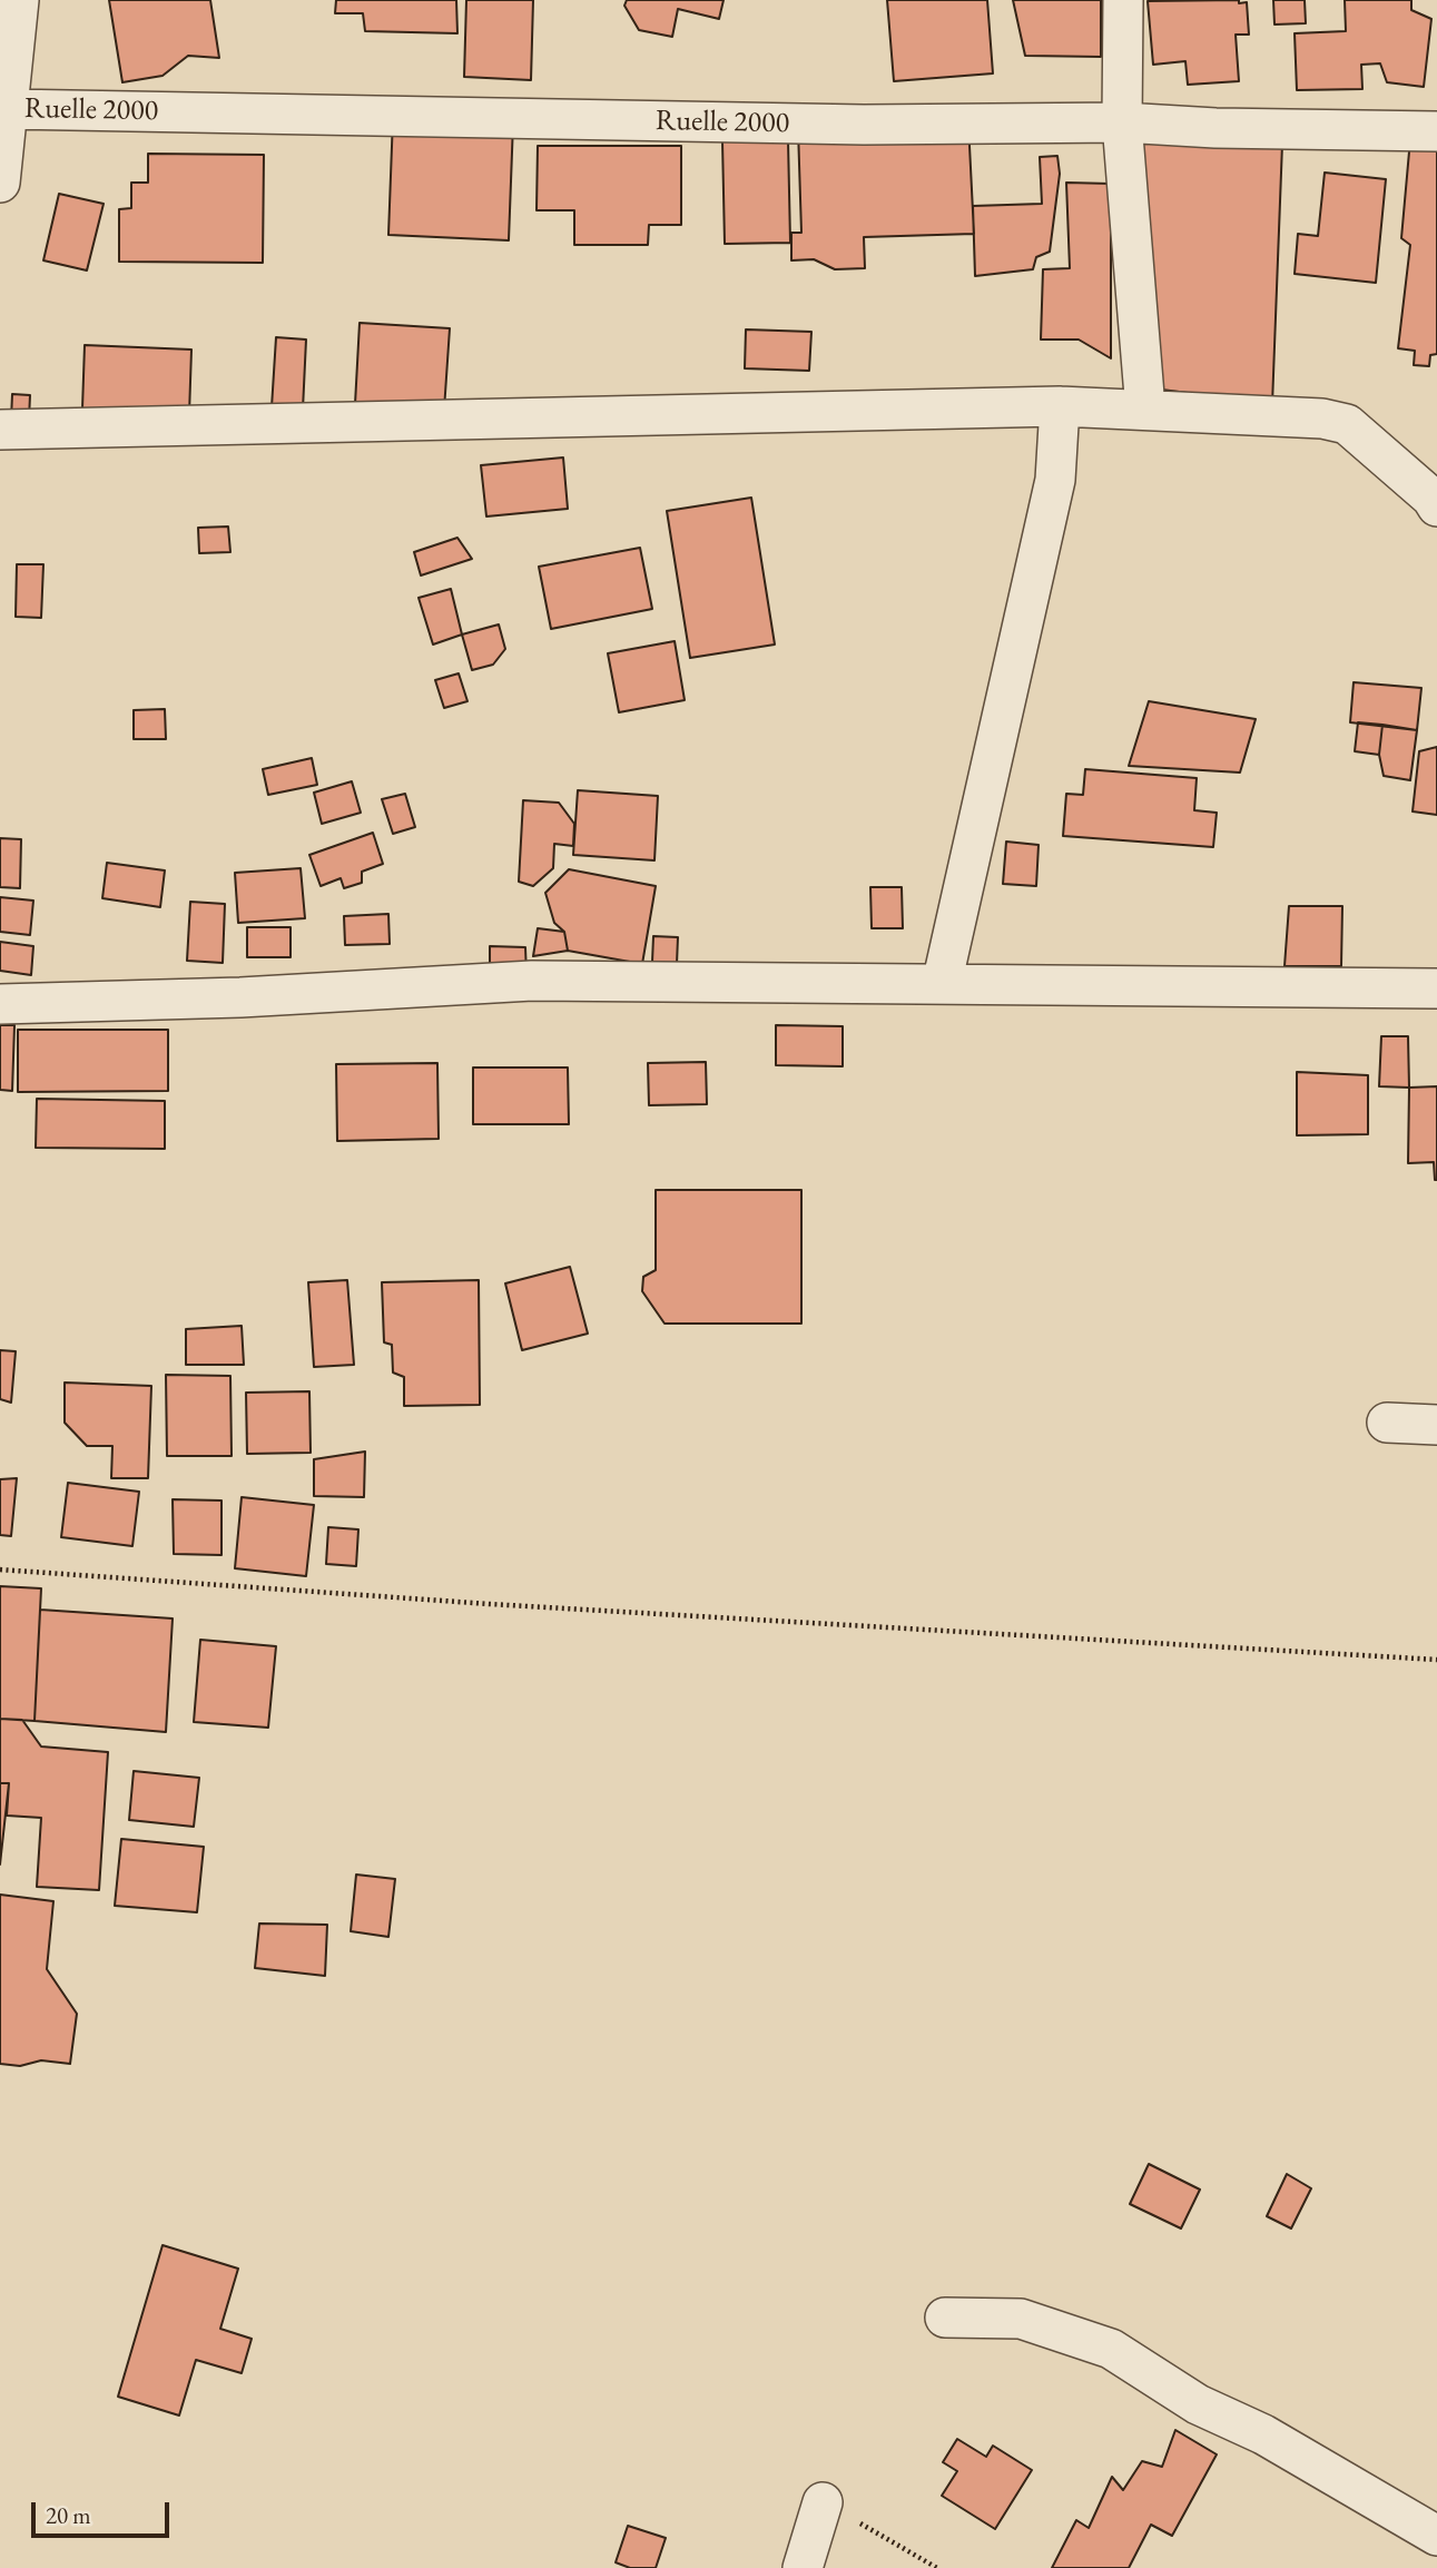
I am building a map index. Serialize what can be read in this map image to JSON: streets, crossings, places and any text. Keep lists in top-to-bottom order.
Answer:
{
  "streets": {
    "street": ["Ruelle 2000"]
  },
  "scale_bar": "20 m"
}
